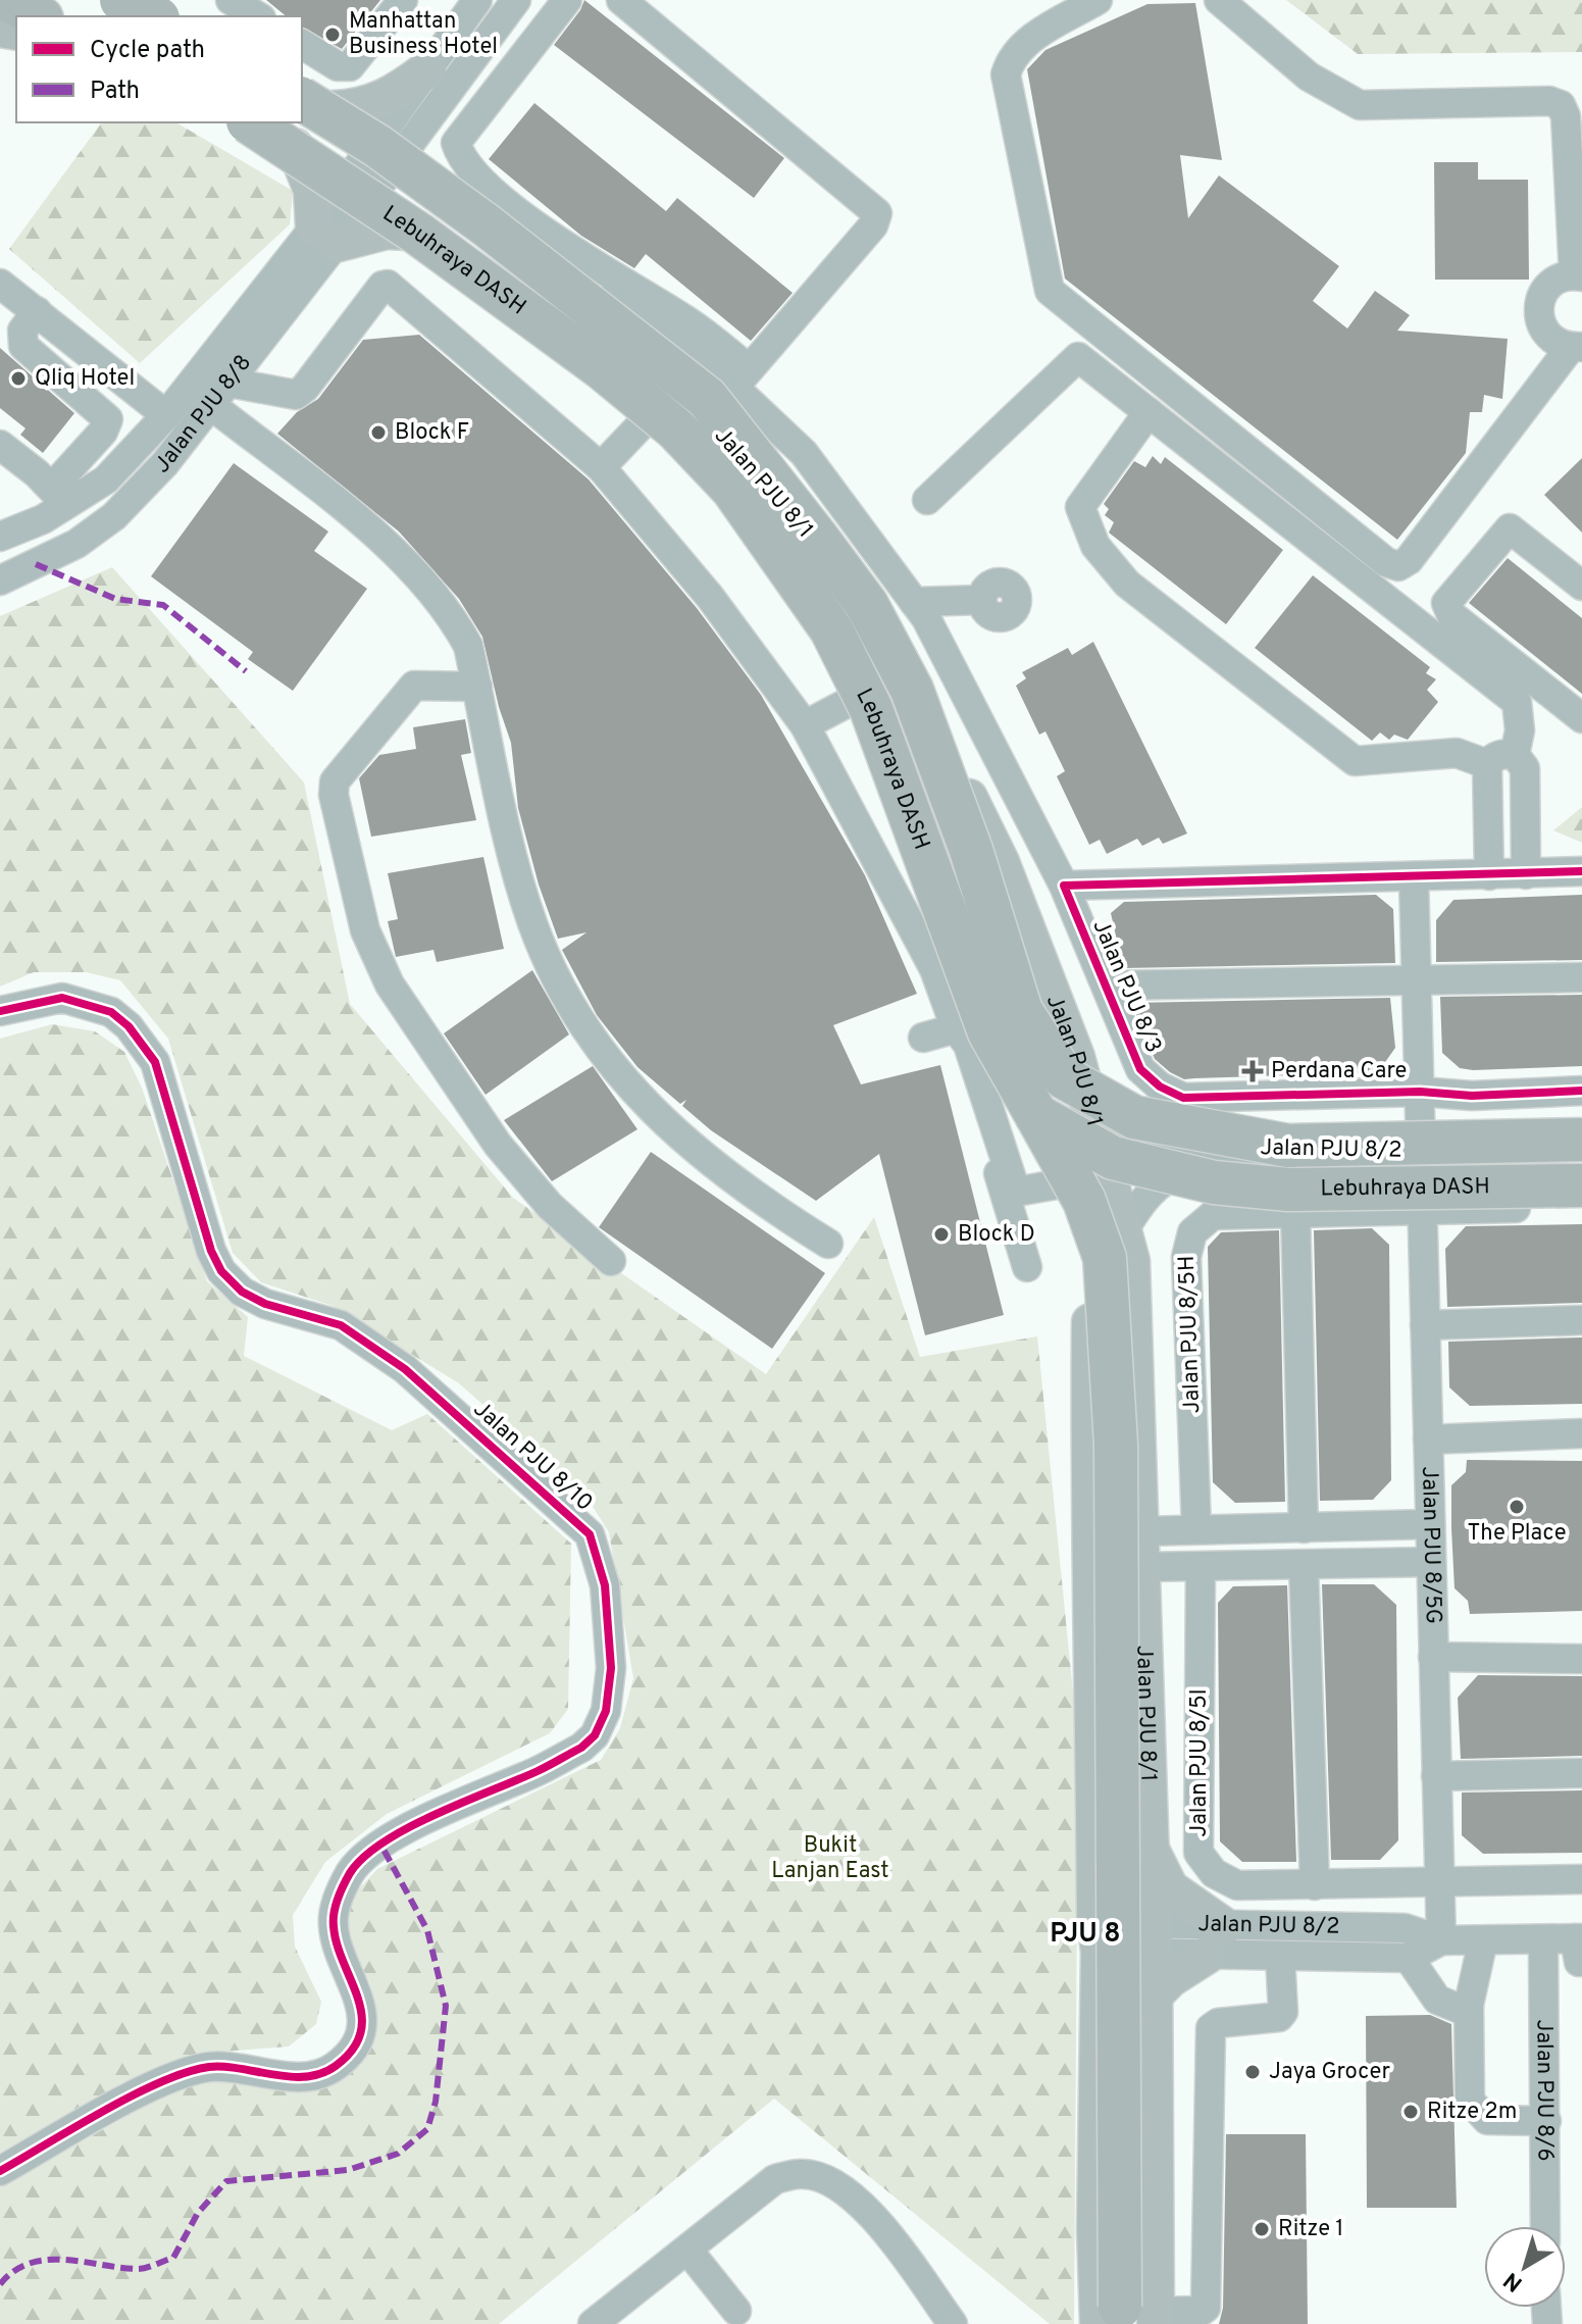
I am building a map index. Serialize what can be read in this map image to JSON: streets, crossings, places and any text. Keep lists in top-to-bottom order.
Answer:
{
  "streets": {
    "highway": ["Lebuhraya DASH"],
    "main road": ["Jalan PJU 8/1"],
    "street": [
      "Jalan PJU 8/8",
      "Jalan PJU 8/3",
      "Jalan PJU 8/2",
      "Jalan PJU 8/5H",
      "Jalan PJU 8/10",
      "Jalan PJU 8/5G",
      "Jalan PJU 8/5I",
      "Jalan PJU 8/6"
    ]
  },
  "crossings": [
    ["Lebuhraya DASH", "Jalan PJU 8/1"],
    ["Jalan PJU 8/8", "Jalan PJU 8/1"],
    ["Jalan PJU 8/1", "Jalan PJU 8/2"],
    ["Jalan PJU 8/2", "Jalan PJU 8/5G"],
    ["Jalan PJU 8/2", "Jalan PJU 8/6"],
    ["Jalan PJU 8/5H", "Jalan PJU 8/5G"],
    ["Jalan PJU 8/5G", "Jalan PJU 8/5I"]
  ],
  "districts": ["PJU 8"],
  "parks": ["Bukit Lanjan East"],
  "places": {
    "other": [
      "Manhattan Business Hotel",
      "Qliq Hotel",
      "Block F",
      "Block D",
      "The Place",
      "Jaya Grocer",
      "Ritze 2m",
      "Ritze 1"
    ],
    "health": ["Perdana Care"]
  },
  "legend": ["Cycle path", "Path"],
  "north": "bottom left"
}
